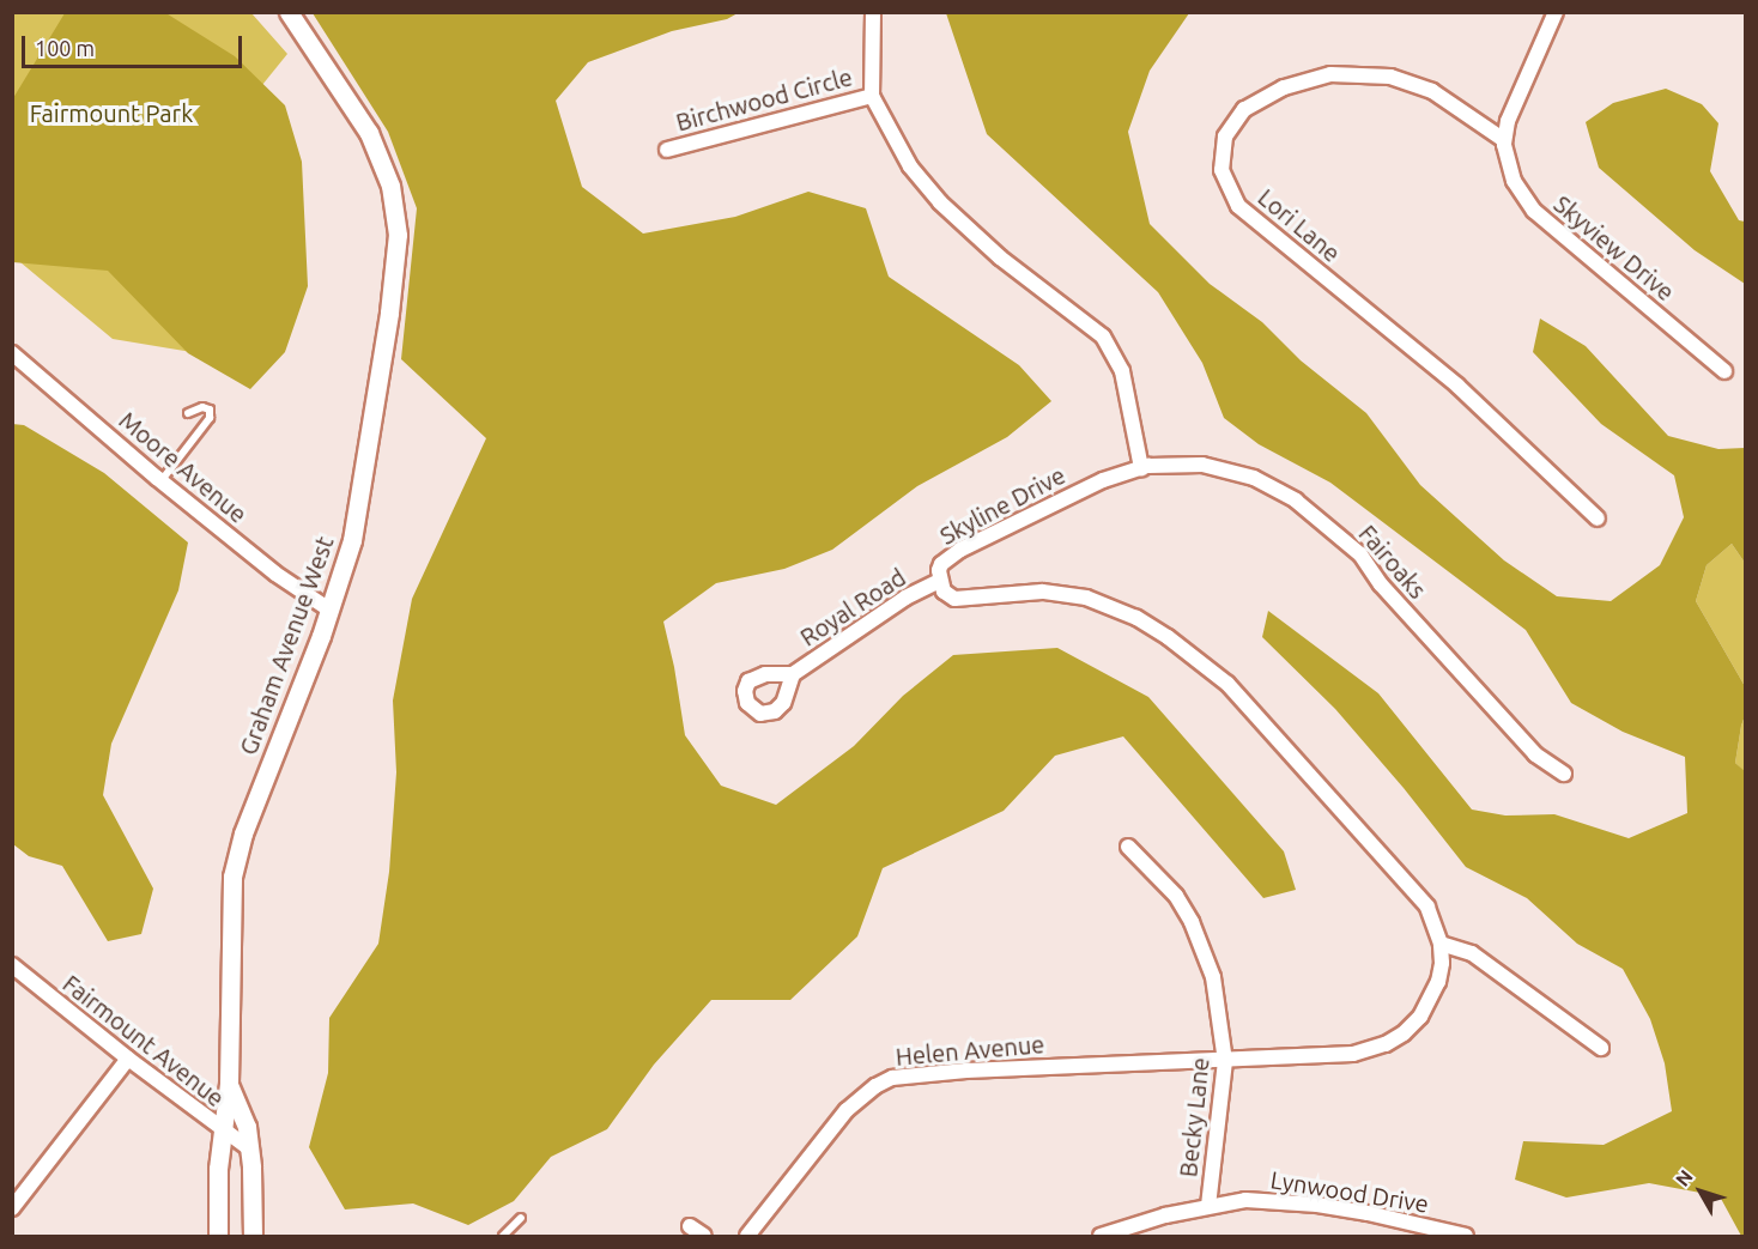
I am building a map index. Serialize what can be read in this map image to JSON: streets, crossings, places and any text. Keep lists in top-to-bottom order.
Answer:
{
  "streets": {
    "street": [
      "Birchwood Circle",
      "Lori Lane",
      "Skyview Drive",
      "Moore Avenue",
      "Skyline Drive",
      "Fairoaks",
      "Royal Road",
      "Graham Avenue West",
      "Fairmount Avenue",
      "Helen Avenue",
      "Becky Lane",
      "Lynwood Drive"
    ]
  },
  "crossings": [
    ["Lori Lane", "Skyview Drive"],
    ["Moore Avenue", "Graham Avenue West"],
    ["Skyline Drive", "Fairoaks"],
    ["Skyline Drive", "Royal Road"],
    ["Skyline Drive", "Helen Avenue"],
    ["Skyline Drive", "Becky Lane"],
    ["Graham Avenue West", "Fairmount Avenue"],
    ["Helen Avenue", "Becky Lane"],
    ["Becky Lane", "Lynwood Drive"]
  ],
  "parks": ["Fairmount Park"],
  "scale_bar": "100 m",
  "north": "top left"
}
